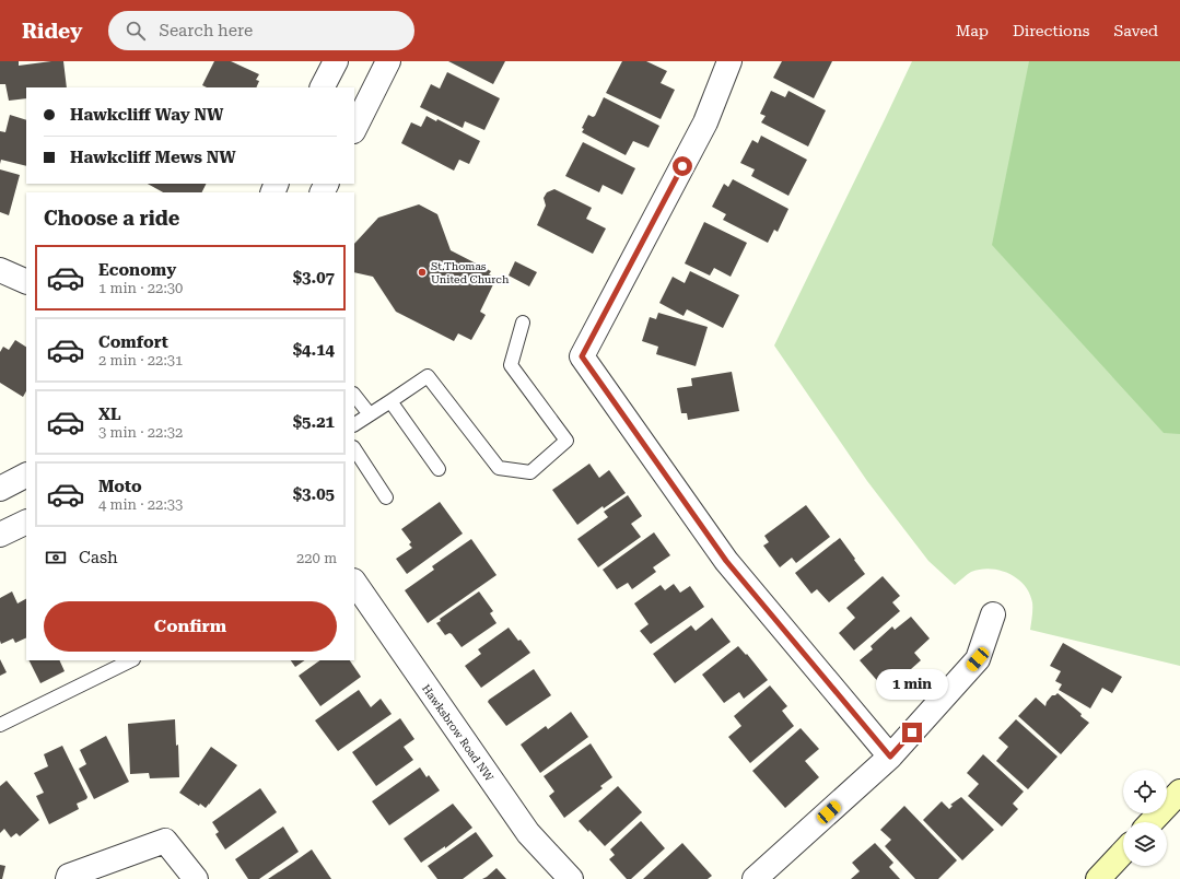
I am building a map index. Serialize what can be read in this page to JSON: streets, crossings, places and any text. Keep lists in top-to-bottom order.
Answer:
{
  "streets": {
    "street": ["Hawksbrow Road NW"]
  },
  "places": ["St.Thomas United Church"],
  "page": {
    "header": "Ridey",
    "search": "Search here",
    "nav": ["Map", "Directions", "Saved"],
    "banner": ["Hawkcliff Way NW", "Hawkcliff Mews NW"],
    "heading": "Choose a ride",
    "list": [
      {
        "name": "Economy",
        "note": "1 min · 22:30",
        "value": "$3.07"
      },
      {
        "name": "Comfort",
        "note": "2 min · 22:31",
        "value": "$4.14"
      },
      {
        "name": "XL",
        "note": "3 min · 22:32",
        "value": "$5.21"
      },
      {
        "name": "Moto",
        "note": "4 min · 22:33",
        "value": "$3.05"
      }
    ],
    "pay": ["Cash", "220 m"],
    "buttons": "Confirm",
    "bubble": "1 min"
  }
}
